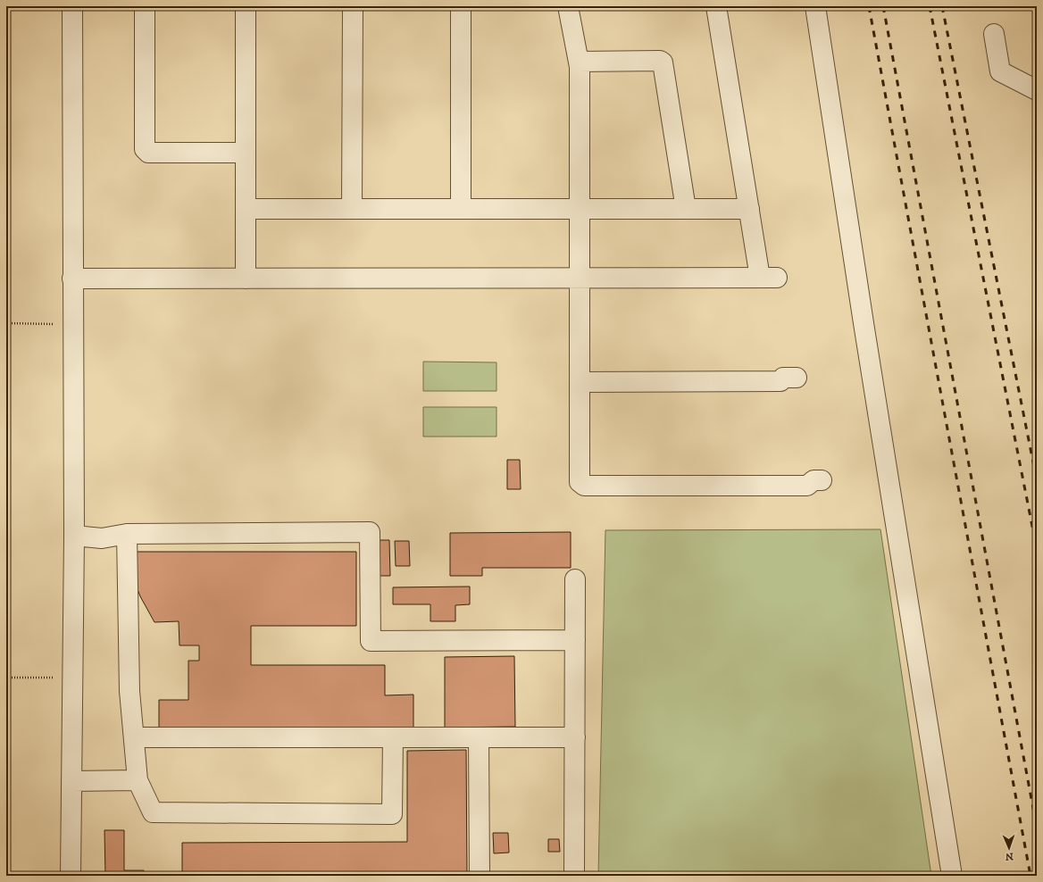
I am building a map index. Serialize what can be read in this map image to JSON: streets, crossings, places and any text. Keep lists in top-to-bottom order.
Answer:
{
  "north": "bottom"
}
